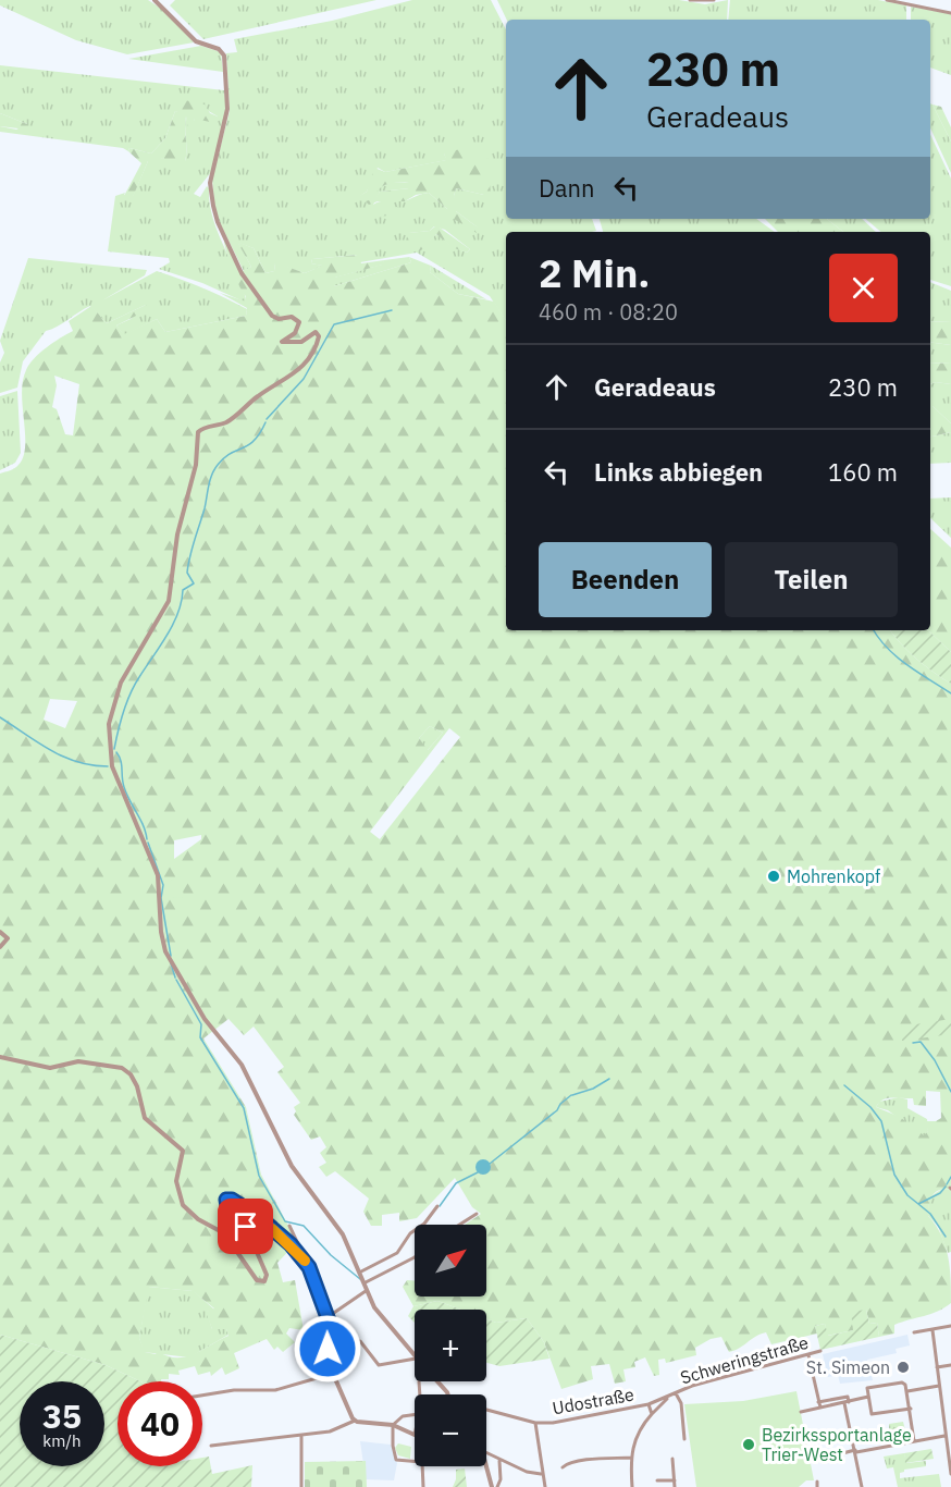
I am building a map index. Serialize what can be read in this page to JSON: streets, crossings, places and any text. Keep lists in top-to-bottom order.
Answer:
{
  "streets": {
    "street": ["Schweringstraße", "Udostraße"]
  },
  "crossings": [
    ["Schweringstraße", "Udostraße"]
  ],
  "places": ["Mohrenkopf", "St. Simeon", "Bezirkssportanlage Trier-West"],
  "north": "top right",
  "page": {
    "turn": ["230 m", "Geradeaus"],
    "then": "Dann",
    "heading": ["2 Min.", "460 m · 08:20"],
    "list": [
      {
        "name": "Geradeaus",
        "value": "230 m"
      },
      {
        "name": "Links abbiegen",
        "value": "160 m"
      }
    ],
    "buttons": ["Beenden", "Teilen"],
    "map_buttons": ["+", "−"],
    "speed": "35 km/h",
    "limit": "40"
  }
}
